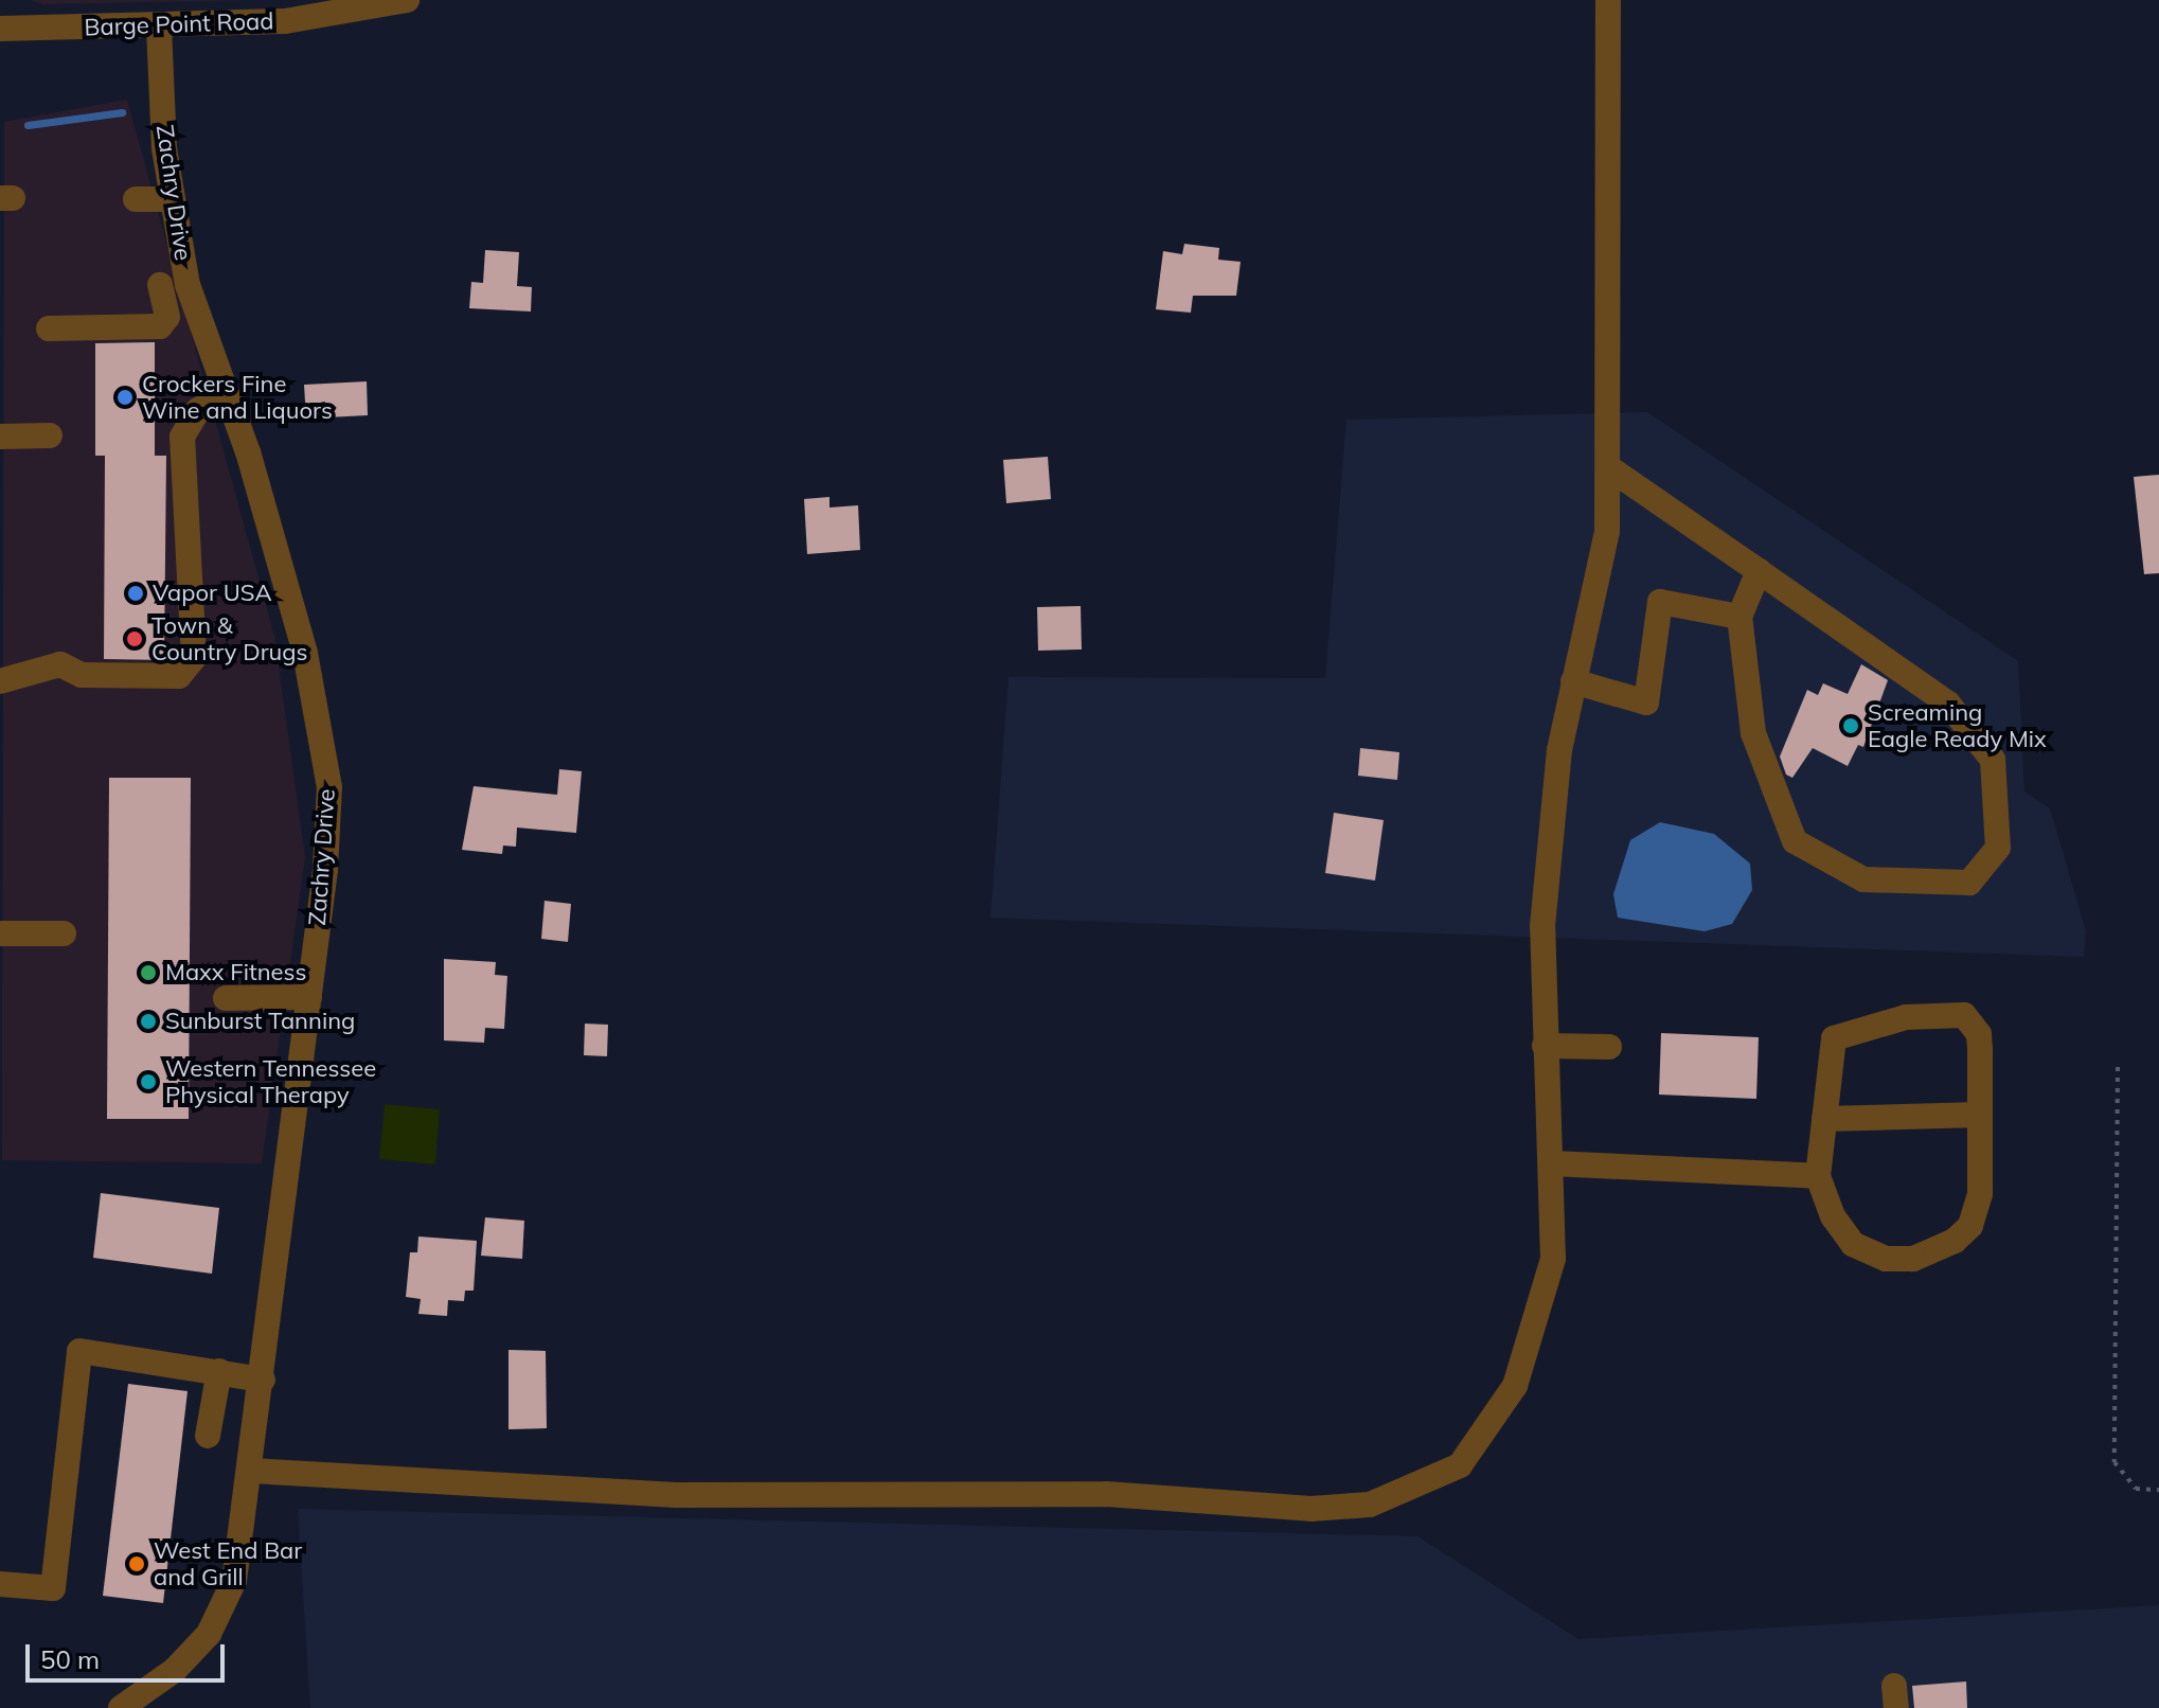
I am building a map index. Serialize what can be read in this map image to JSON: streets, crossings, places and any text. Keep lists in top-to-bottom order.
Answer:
{
  "streets": {
    "street": ["Barge Point Road", "Zachry Drive"]
  },
  "crossings": [
    ["Barge Point Road", "Zachry Drive"]
  ],
  "places": [
    "Crockers Fine Wine and Liquors",
    "Vapor USA",
    "Town & Country Drugs",
    "Screaming Eagle Ready Mix",
    "Maxx Fitness",
    "Sunburst Tanning",
    "Western Tennessee Physical Therapy",
    "West End Bar and Grill"
  ],
  "scale_bar": "50 m"
}
